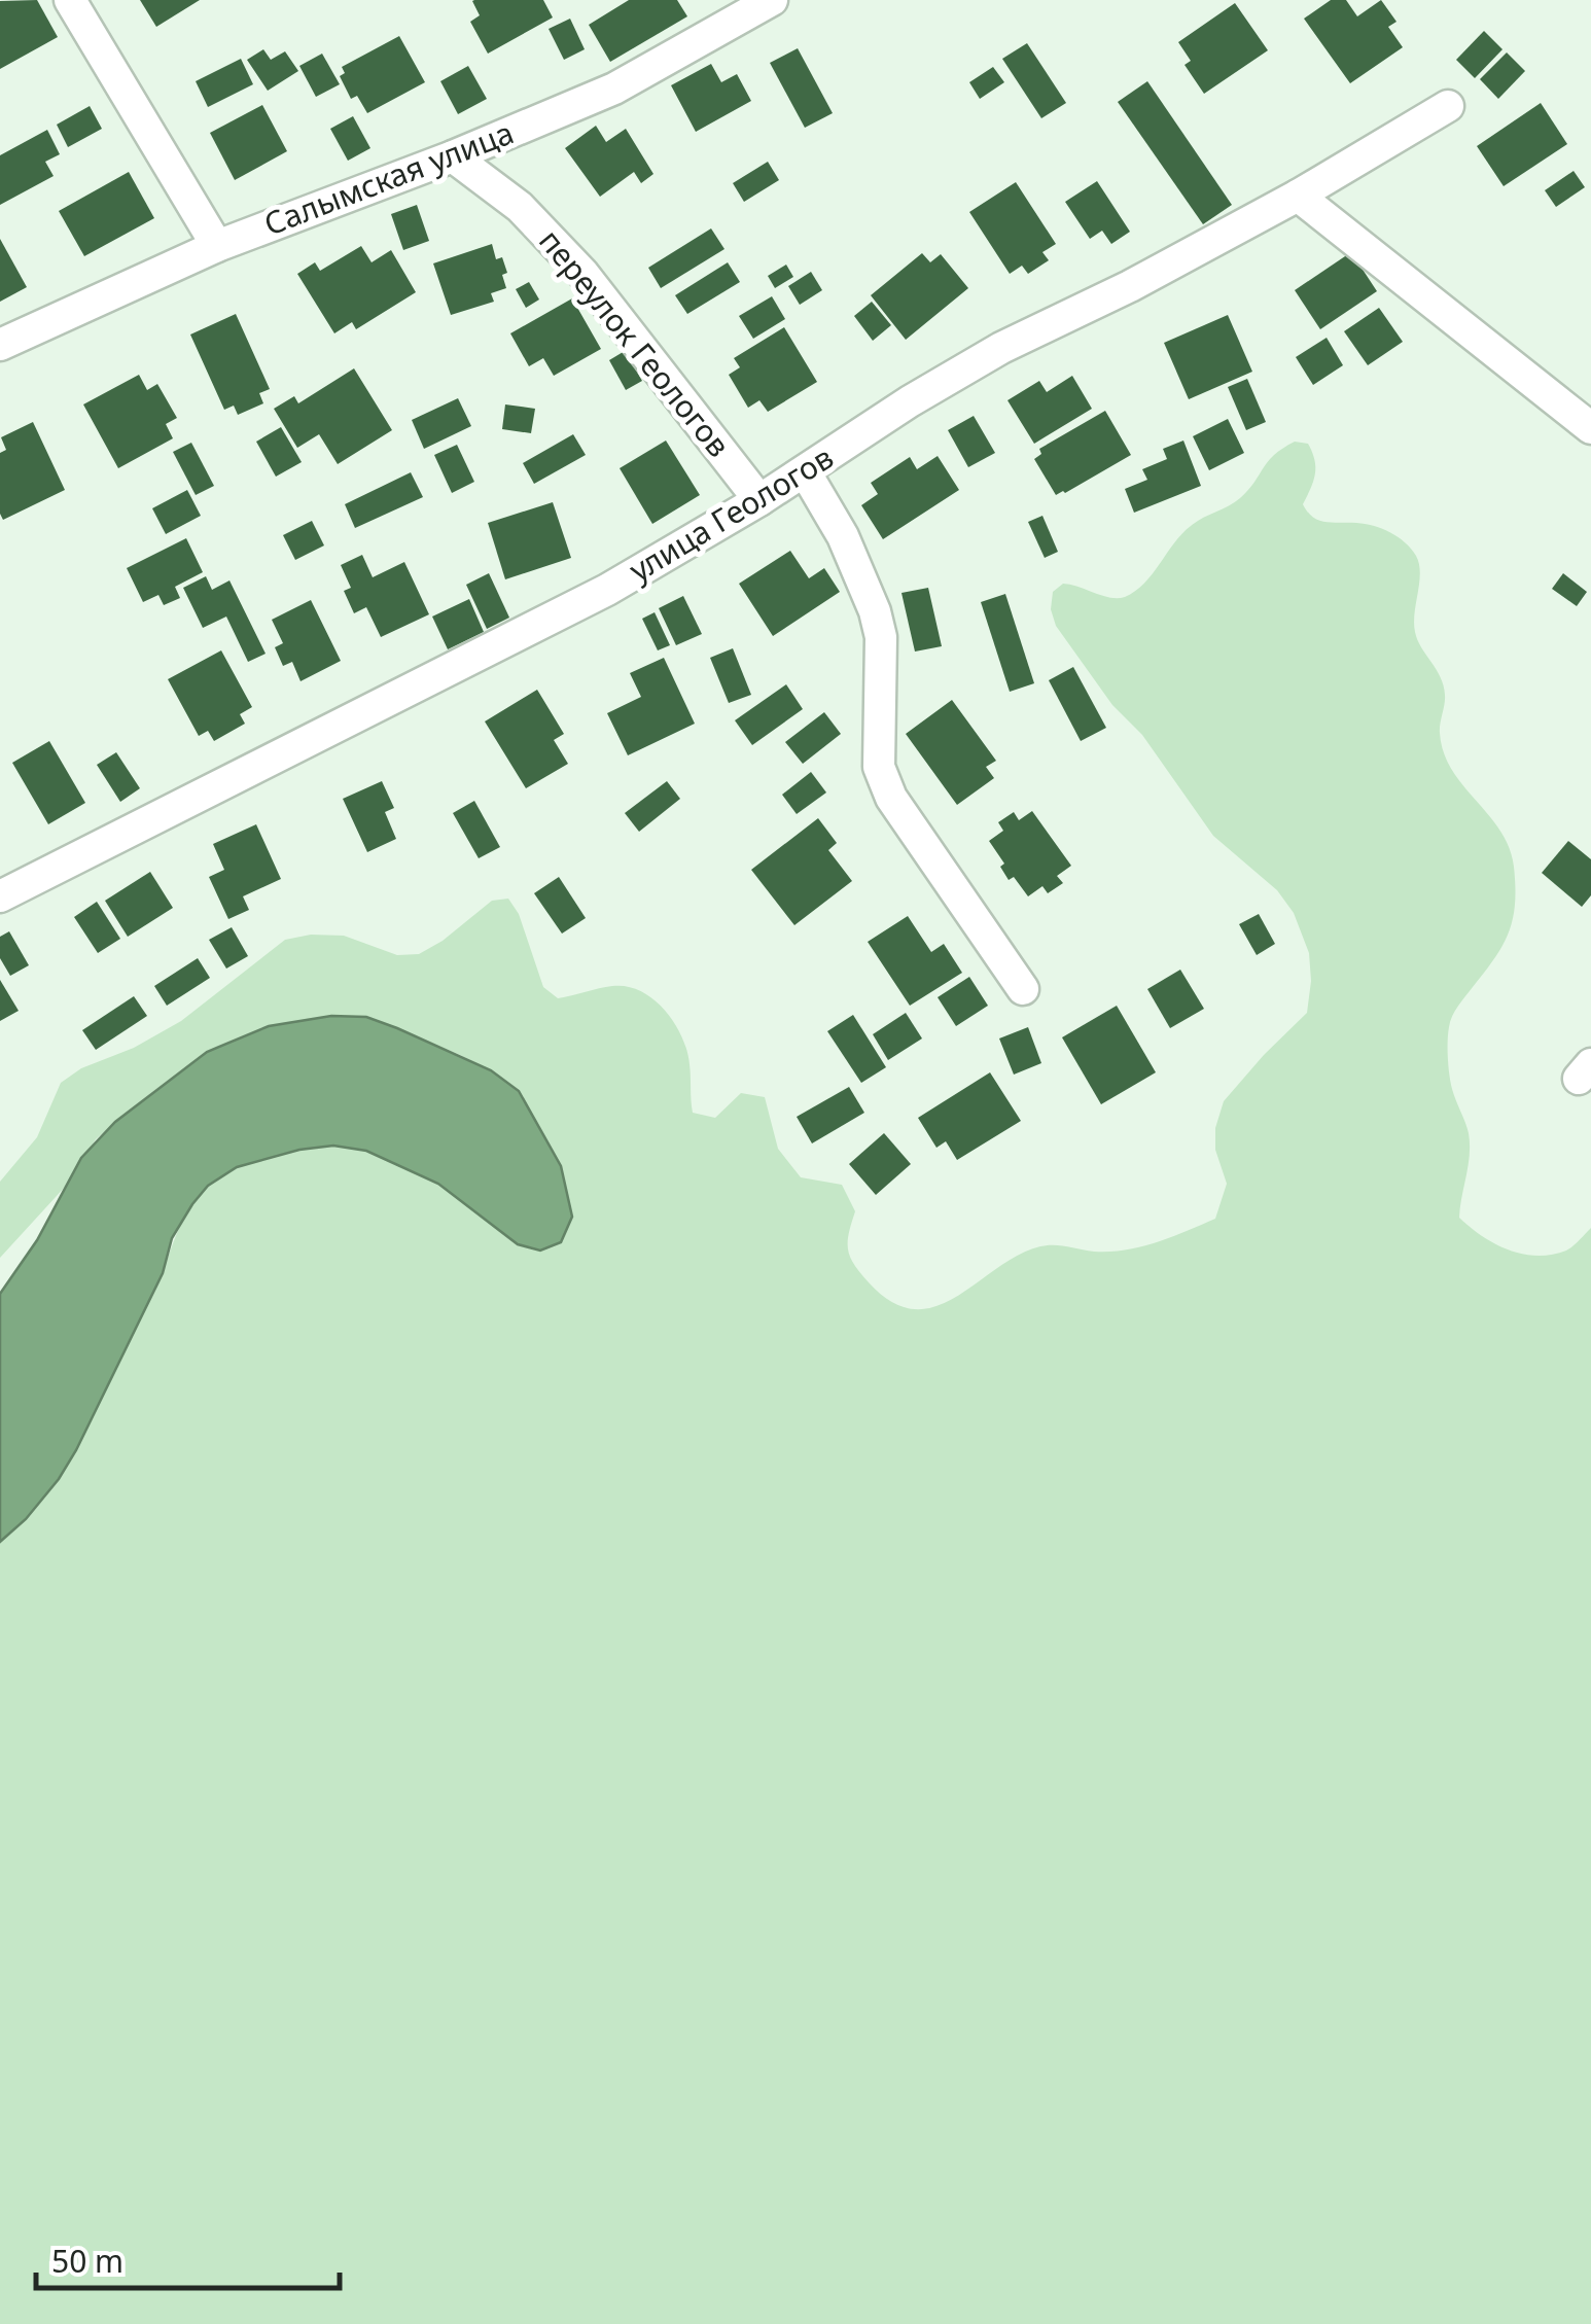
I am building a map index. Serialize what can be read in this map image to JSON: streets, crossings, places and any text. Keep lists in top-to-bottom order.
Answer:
{
  "streets": {
    "street": ["Салымская улица", "переулок Геологов", "улица Геологов"]
  },
  "crossings": [
    ["Салымская улица", "переулок Геологов"],
    ["переулок Геологов", "улица Геологов"]
  ],
  "scale_bar": "50 m"
}
